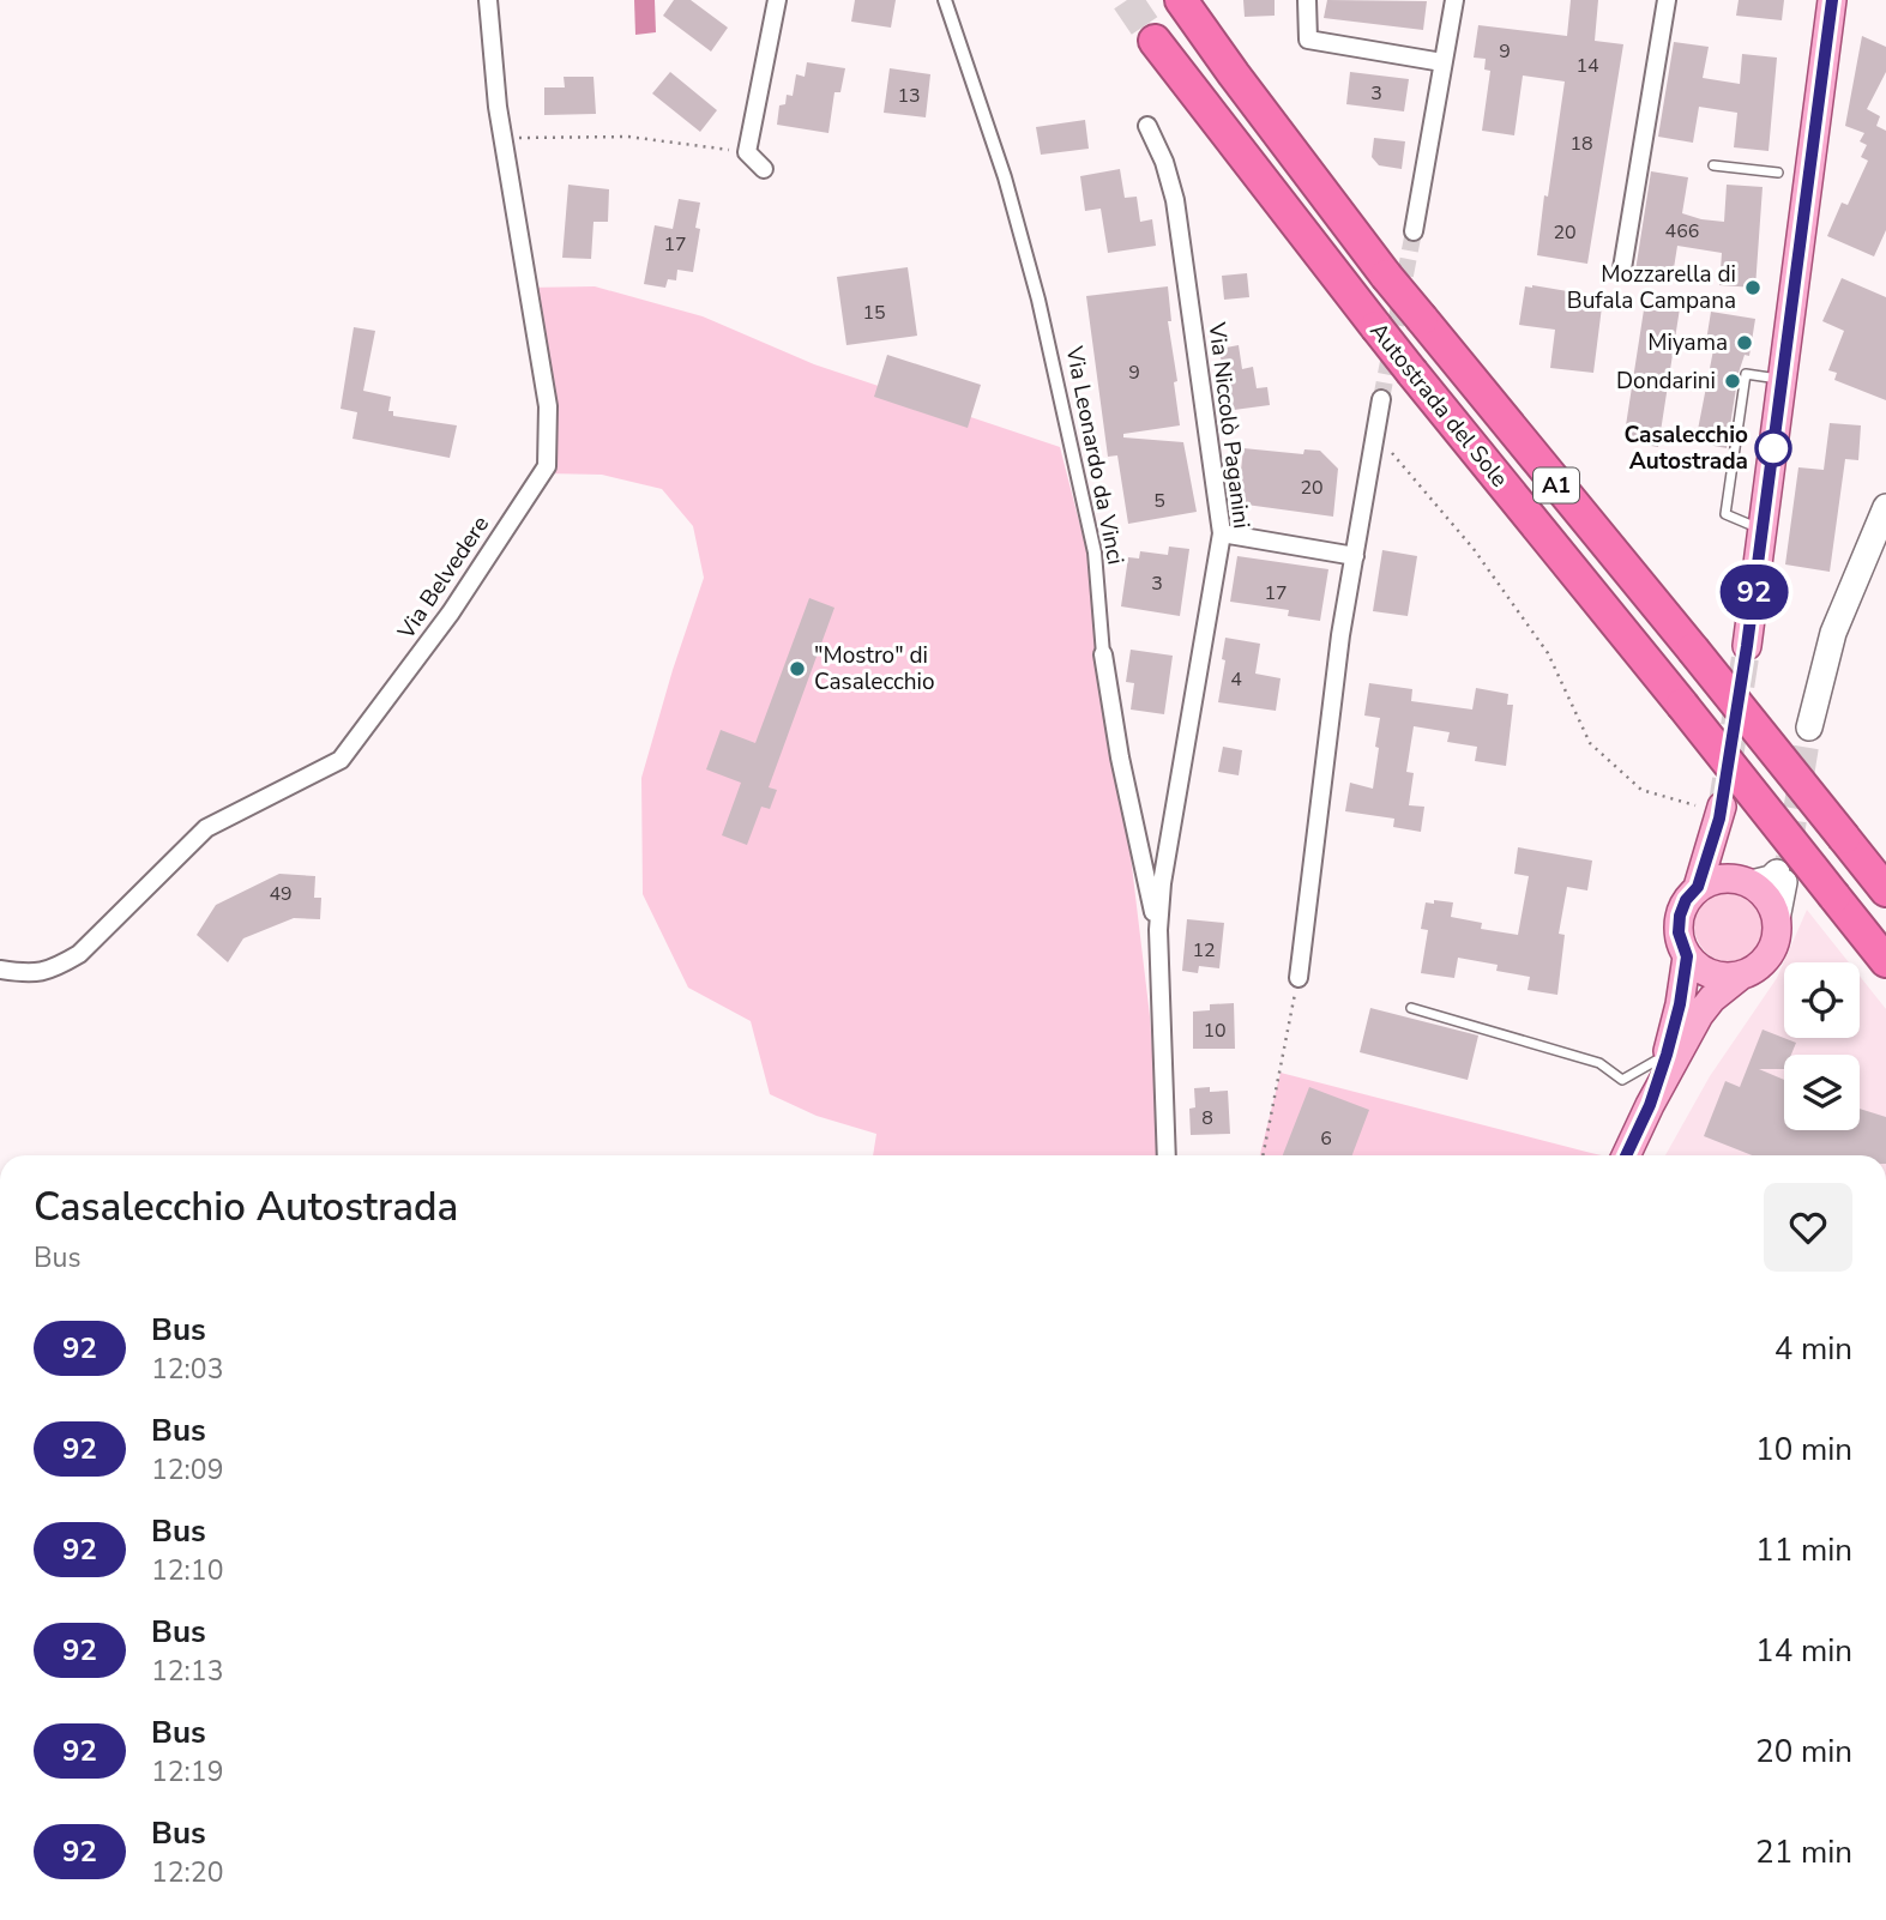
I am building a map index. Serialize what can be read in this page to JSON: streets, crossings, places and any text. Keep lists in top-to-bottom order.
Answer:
{
  "streets": {
    "highway": ["Autostrada del Sole", "A1"],
    "street": ["Via Niccolò Paganini", "Via Leonardo da Vinci", "Via Belvedere"]
  },
  "crossings": [
    ["Via Niccolò Paganini", "Via Leonardo da Vinci"]
  ],
  "places": [
    "Mozzarella di Bufala Campana",
    "Miyama",
    "Dondarini",
    "Casalecchio Autostrada",
    "\"Mostro\" di Casalecchio"
  ],
  "lines": ["bus line 92"],
  "house_numbers": [
    "9",
    "14",
    "3",
    "13",
    "18",
    "466",
    "20",
    "17",
    "15",
    "9",
    "20",
    "5",
    "3",
    "17",
    "4",
    "49",
    "12",
    "10",
    "8",
    "6"
  ],
  "page": {
    "on_map": "92",
    "heading": ["Casalecchio Autostrada", "Bus"],
    "list": [
      {
        "mark": "92",
        "name": "Bus",
        "note": "12:03",
        "value": "4 min"
      },
      {
        "mark": "92",
        "name": "Bus",
        "note": "12:09",
        "value": "10 min"
      },
      {
        "mark": "92",
        "name": "Bus",
        "note": "12:10",
        "value": "11 min"
      },
      {
        "mark": "92",
        "name": "Bus",
        "note": "12:13",
        "value": "14 min"
      },
      {
        "mark": "92",
        "name": "Bus",
        "note": "12:19",
        "value": "20 min"
      },
      {
        "mark": "92",
        "name": "Bus",
        "note": "12:20",
        "value": "21 min"
      }
    ]
  }
}
